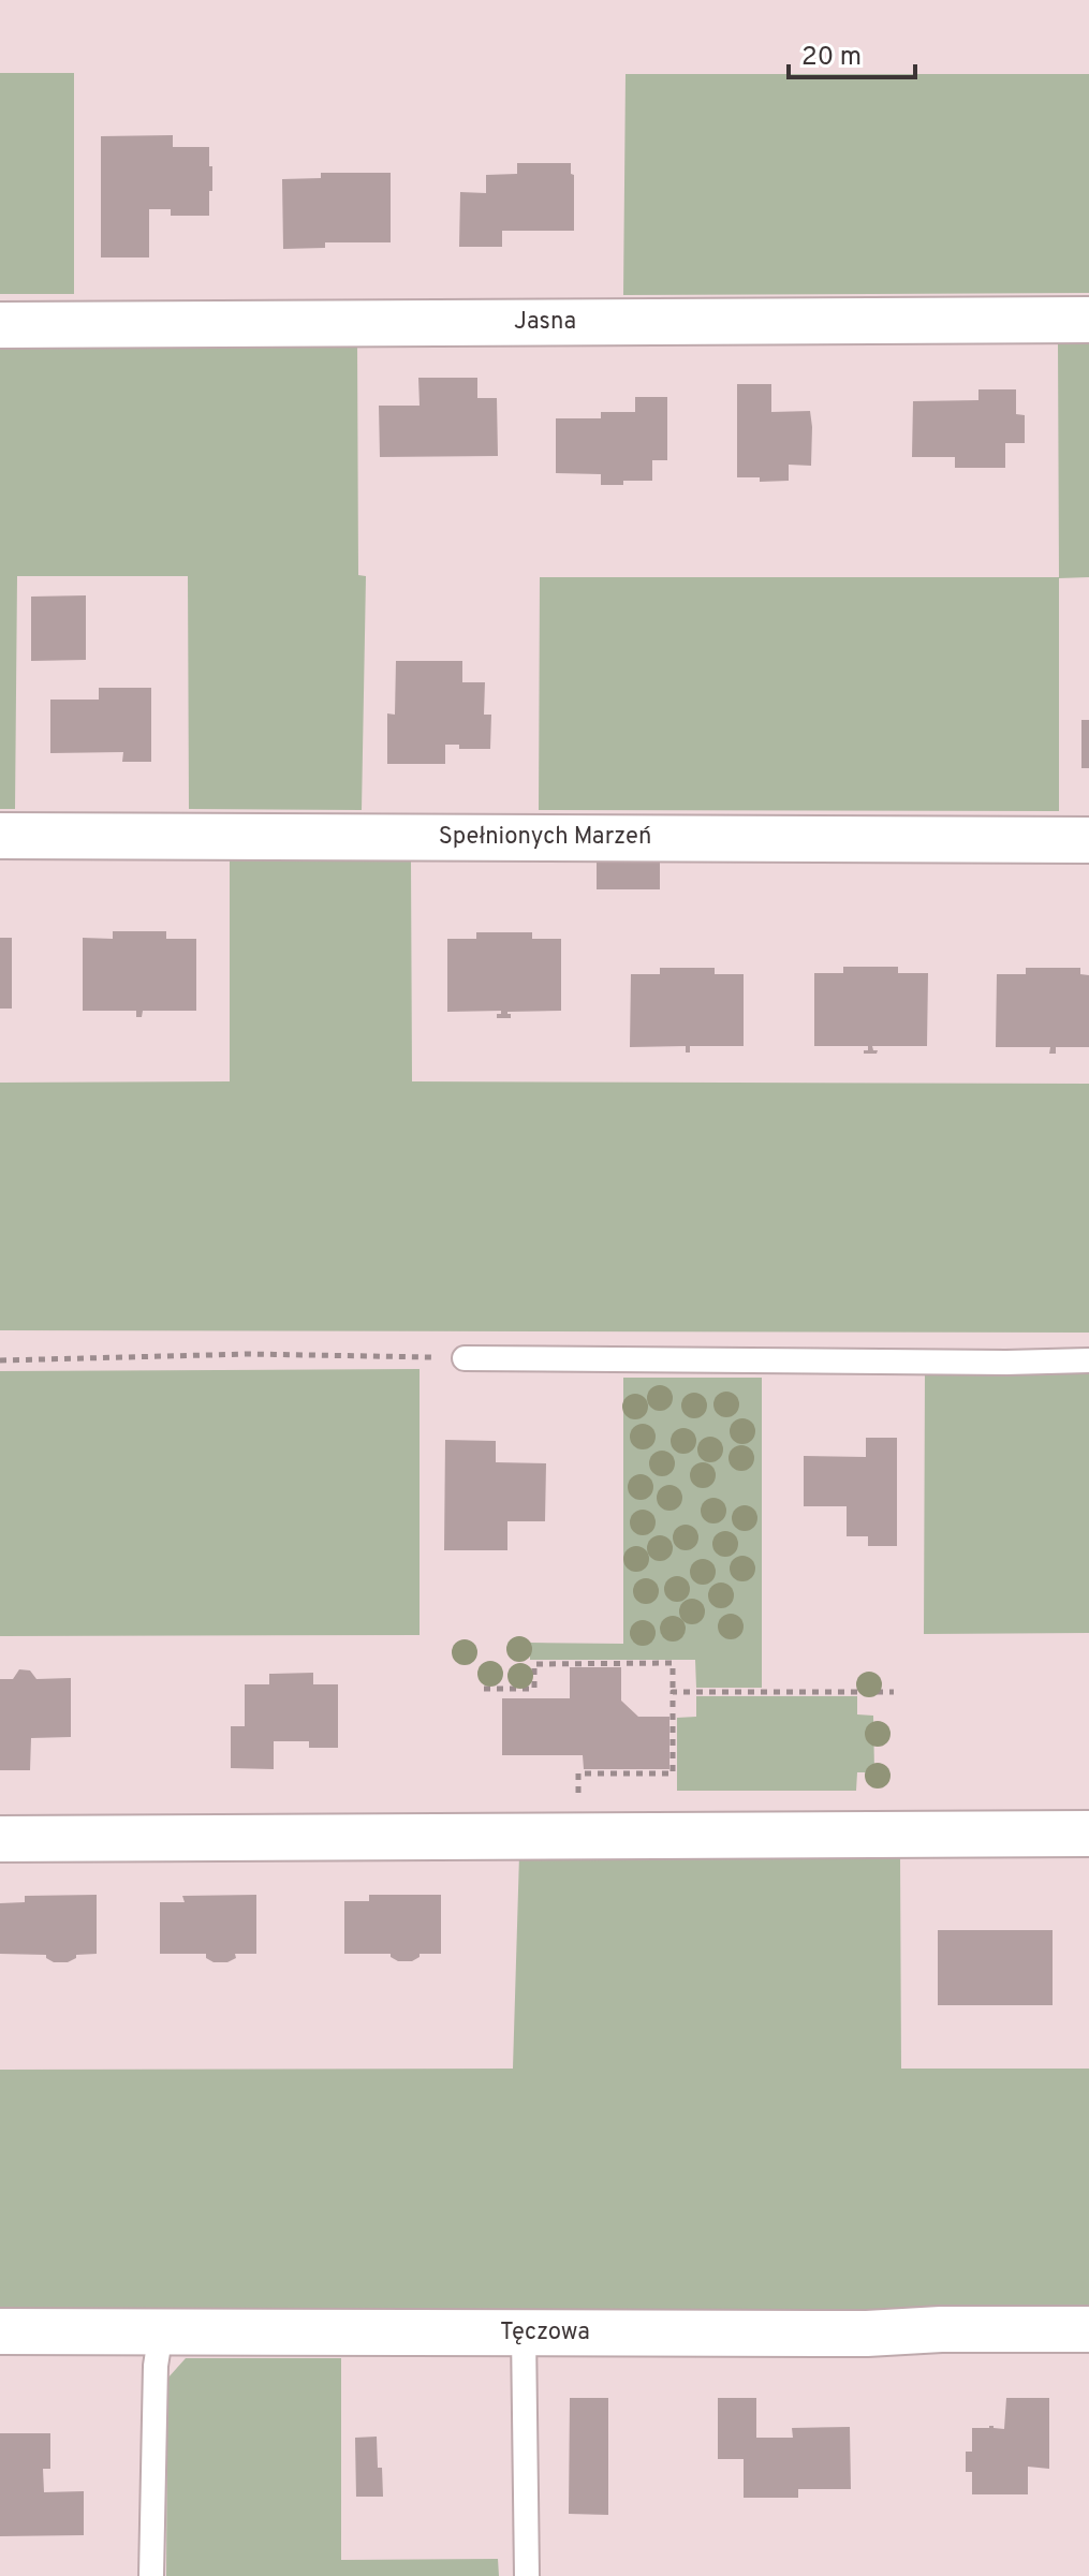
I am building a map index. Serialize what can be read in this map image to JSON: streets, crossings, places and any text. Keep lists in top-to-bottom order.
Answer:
{
  "streets": {
    "street": ["Jasna", "Spełnionych Marzeń", "Tęczowa"]
  },
  "scale_bar": "20 m"
}
